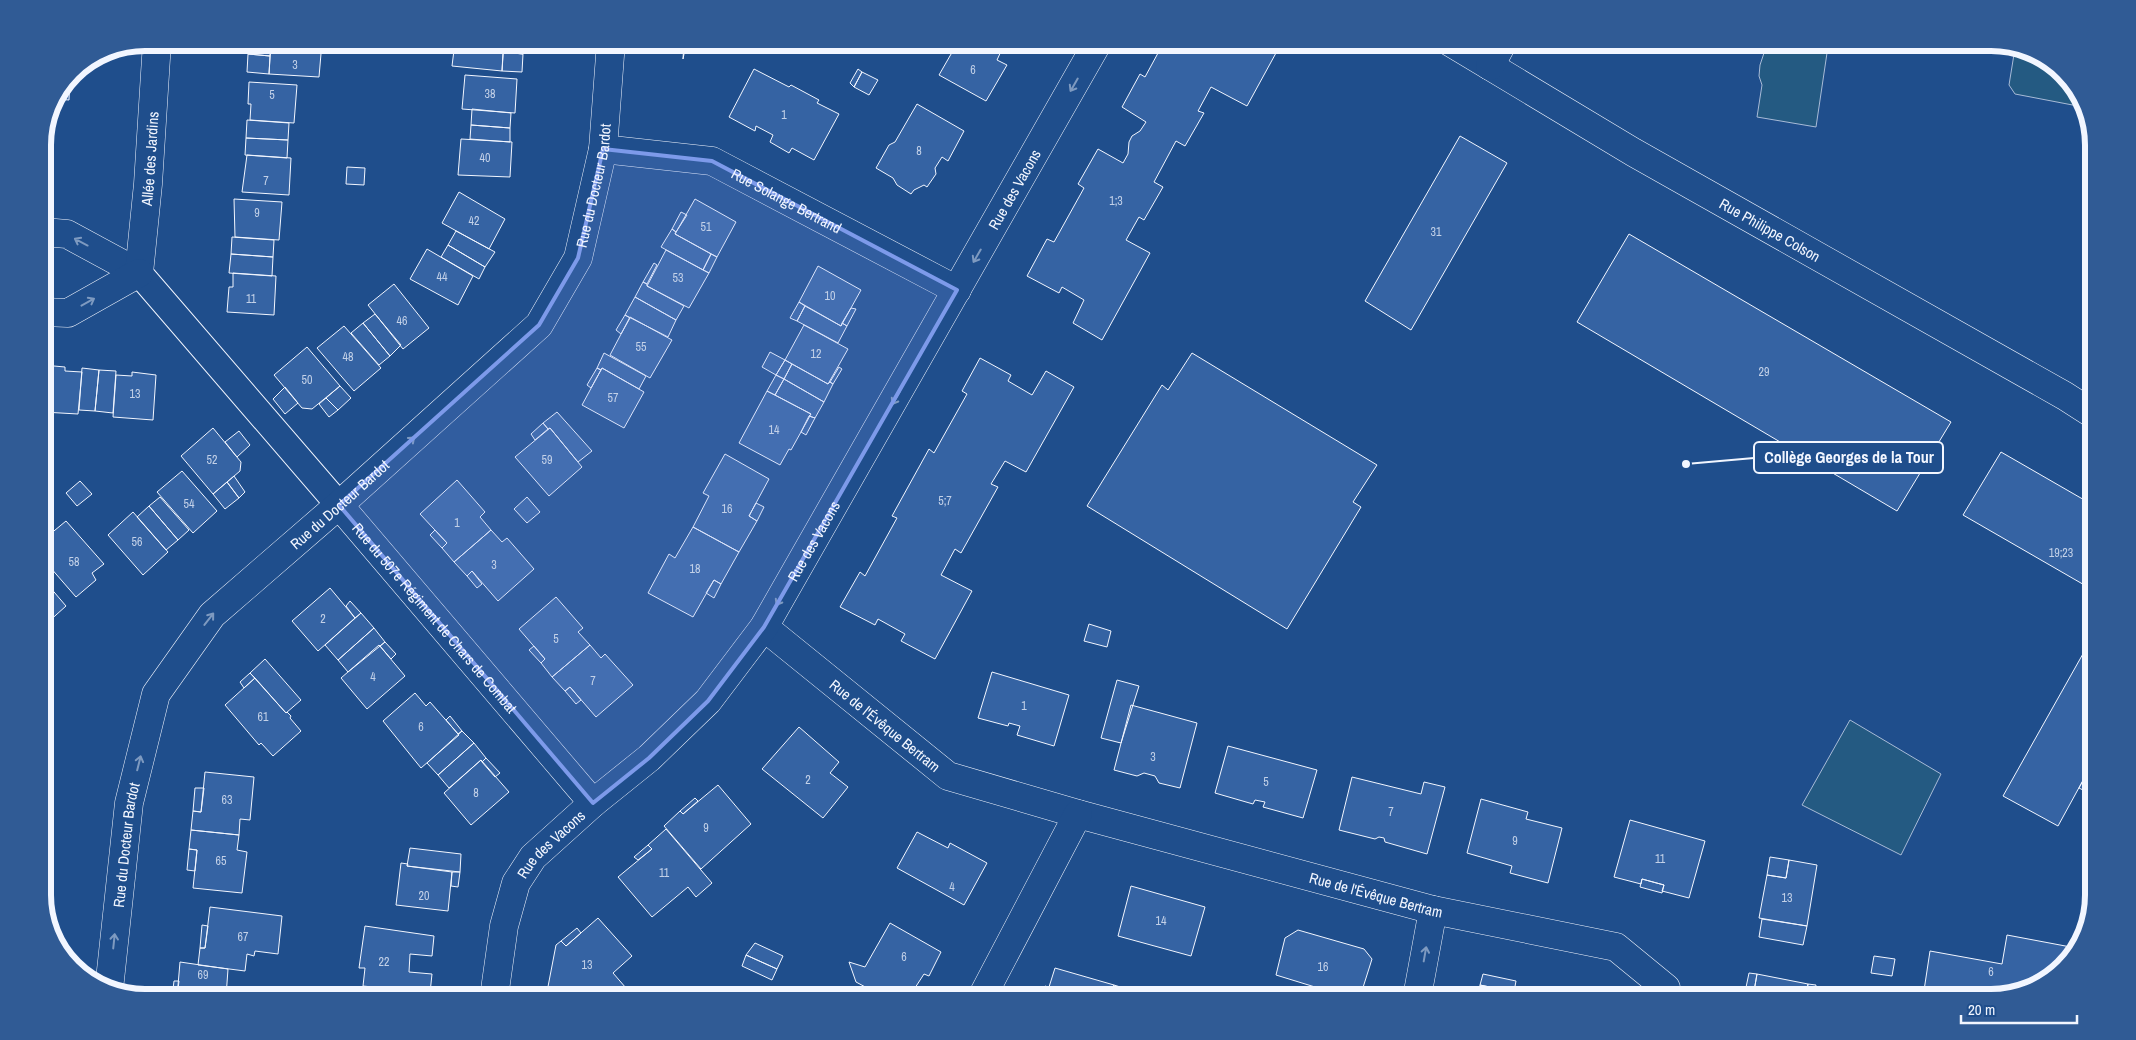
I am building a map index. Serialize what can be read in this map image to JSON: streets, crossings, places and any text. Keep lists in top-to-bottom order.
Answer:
{
  "streets": {
    "street": [
      "Allée des Jardins",
      "Rue du Docteur Bardot",
      "Rue des Vacons",
      "Rue Solange Bertrand",
      "Rue Philippe Colson",
      "Rue du 507e Régiment de Chars de Combat",
      "Rue de l'Évêque Bertram"
    ]
  },
  "crossings": [
    ["Allée des Jardins", "Rue du 507e Régiment de Chars de Combat"],
    ["Rue du Docteur Bardot", "Rue Solange Bertrand"],
    ["Rue du Docteur Bardot", "Rue du 507e Régiment de Chars de Combat"],
    ["Rue des Vacons", "Rue Solange Bertrand"],
    ["Rue des Vacons", "Rue du 507e Régiment de Chars de Combat"],
    ["Rue des Vacons", "Rue de l'Évêque Bertram"]
  ],
  "one_way": ["Rue du Docteur Bardot", "Rue des Vacons"],
  "places": ["Collège Georges de la Tour"],
  "house_numbers": [
    "3",
    "6",
    "38",
    "5",
    "1",
    "8",
    "40",
    "7",
    "1;3",
    "9",
    "42",
    "51",
    "31",
    "44",
    "53",
    "10",
    "11",
    "46",
    "55",
    "12",
    "48",
    "29",
    "50",
    "13",
    "57",
    "14",
    "52",
    "59",
    "5;7",
    "54",
    "16",
    "1",
    "56",
    "19;23",
    "58",
    "3",
    "18",
    "2",
    "5",
    "4",
    "7",
    "1",
    "61",
    "6",
    "3",
    "2",
    "5",
    "8",
    "63",
    "7",
    "9",
    "9",
    "11",
    "65",
    "11",
    "4",
    "20",
    "13",
    "14",
    "67",
    "6",
    "22",
    "13",
    "16",
    "6",
    "69"
  ],
  "scale_bar": "20 m"
}
